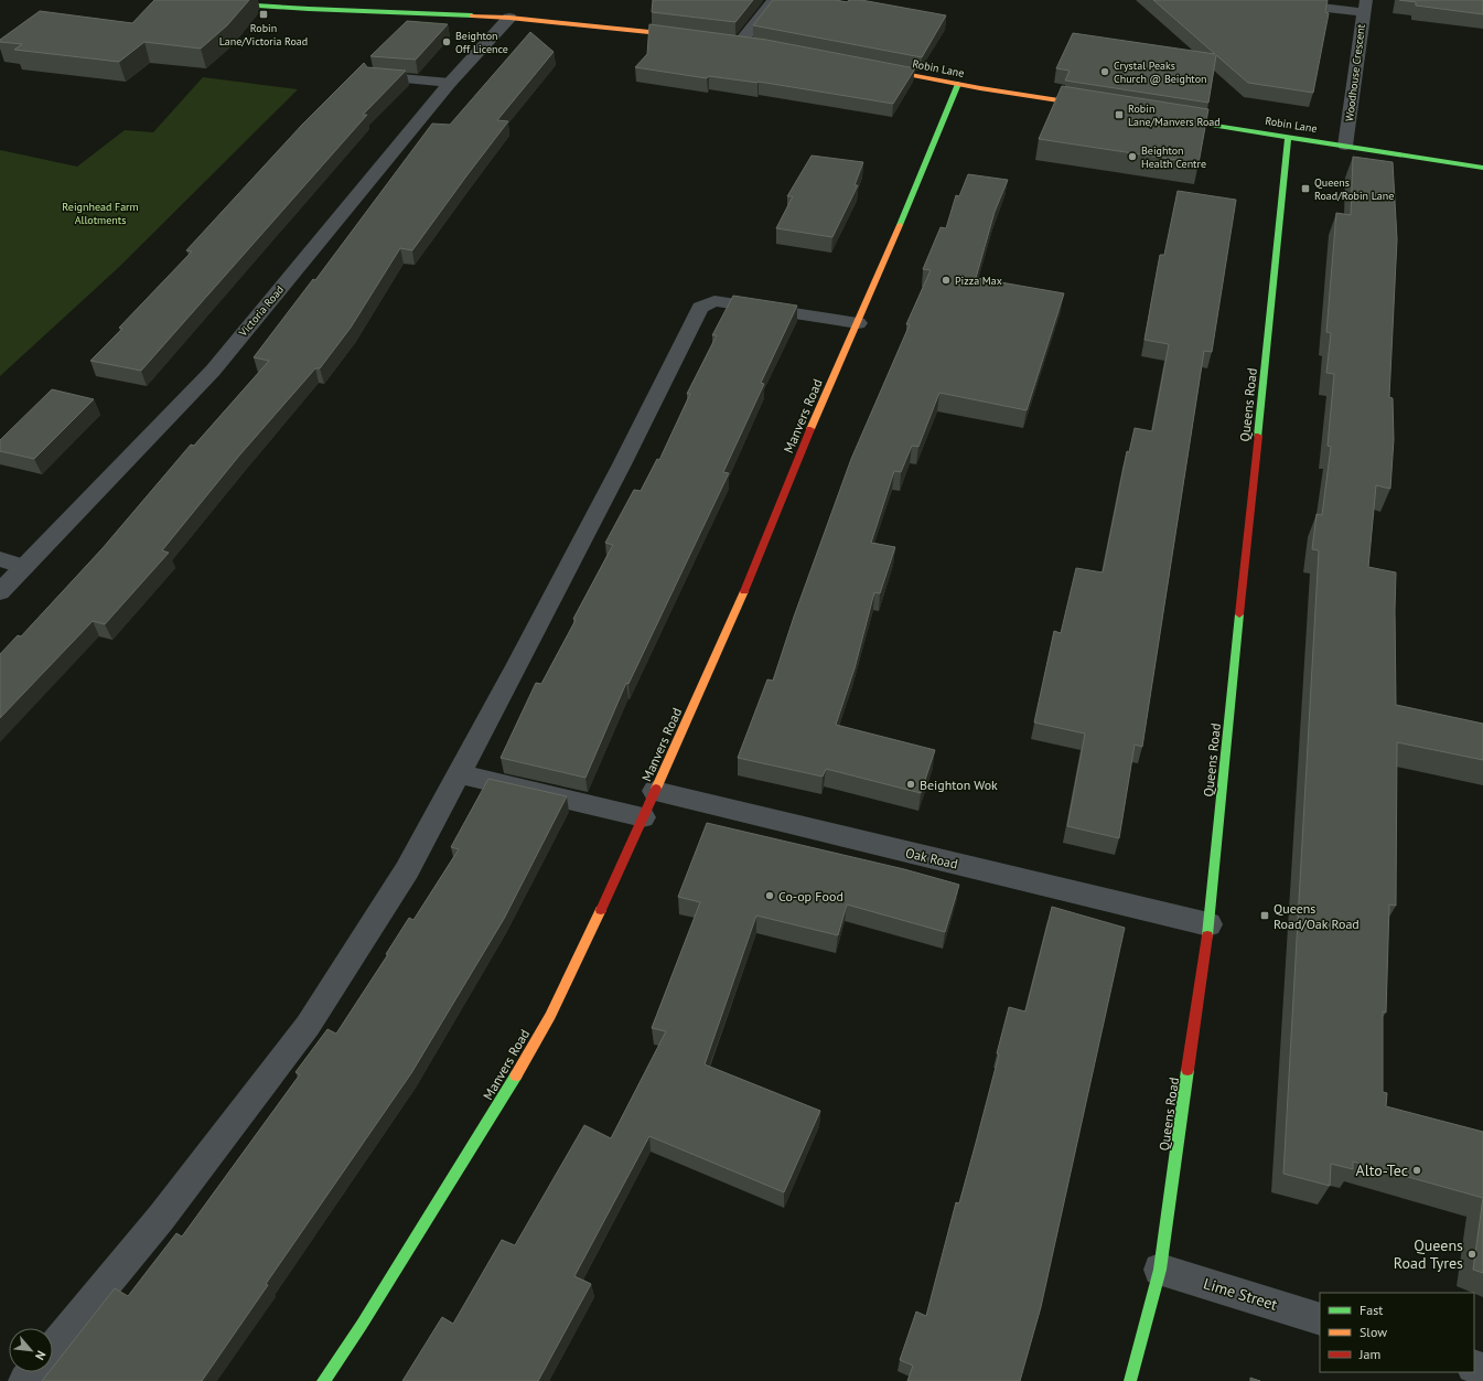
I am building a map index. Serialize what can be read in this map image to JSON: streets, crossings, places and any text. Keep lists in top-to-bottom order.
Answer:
{
  "streets": {
    "street": [
      "Robin Lane",
      "Woodhouse Crescent",
      "Victoria Road",
      "Queens Road",
      "Manvers Road",
      "Oak Road",
      "Lime Street"
    ]
  },
  "crossings": [
    ["Robin Lane", "Woodhouse Crescent"],
    ["Robin Lane", "Queens Road"],
    ["Robin Lane", "Manvers Road"],
    ["Queens Road", "Oak Road"],
    ["Queens Road", "Lime Street"],
    ["Manvers Road", "Oak Road"]
  ],
  "parks": ["Reignhead Farm Allotments"],
  "places": {
    "transit": [
      "Robin Lane/Victoria Road",
      "Robin Lane/Manvers Road",
      "Queens Road/Robin Lane",
      "Queens Road/Oak Road"
    ],
    "other": [
      "Beighton Off Licence",
      "Crystal Peaks Church @ Beighton",
      "Beighton Health Centre",
      "Pizza Max",
      "Beighton Wok",
      "Co-op Food",
      "Alto-Tec",
      "Queens Road Tyres"
    ]
  },
  "legend": ["Fast", "Slow", "Jam"],
  "north": "bottom right"
}
